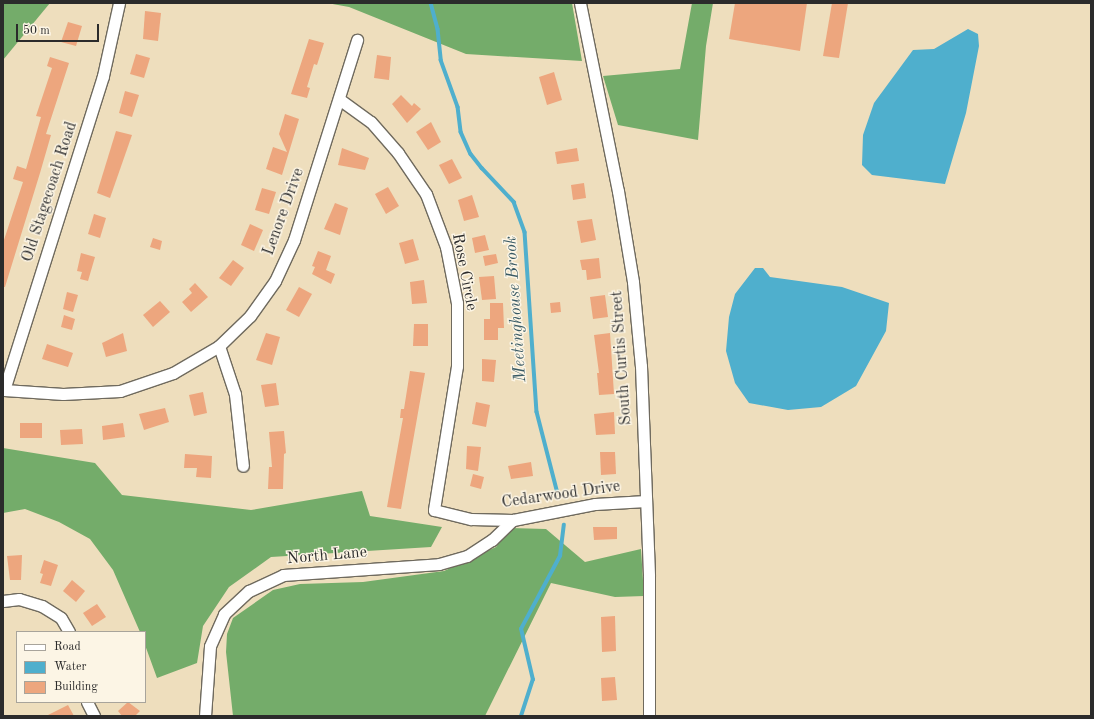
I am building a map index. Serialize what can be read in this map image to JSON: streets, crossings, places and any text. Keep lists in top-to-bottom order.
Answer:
{
  "streets": {
    "street": [
      "Old Stagecoach Road",
      "Lenore Drive",
      "Rose Circle",
      "South Curtis Street",
      "Cedarwood Drive",
      "North Lane"
    ]
  },
  "crossings": [
    ["Old Stagecoach Road", "Lenore Drive"],
    ["Lenore Drive", "Rose Circle"],
    ["Rose Circle", "Cedarwood Drive"],
    ["South Curtis Street", "Cedarwood Drive"],
    ["Cedarwood Drive", "North Lane"]
  ],
  "water": ["Meetinghouse Brook"],
  "legend": ["Road", "Water", "Building"],
  "scale_bar": "50 m"
}
